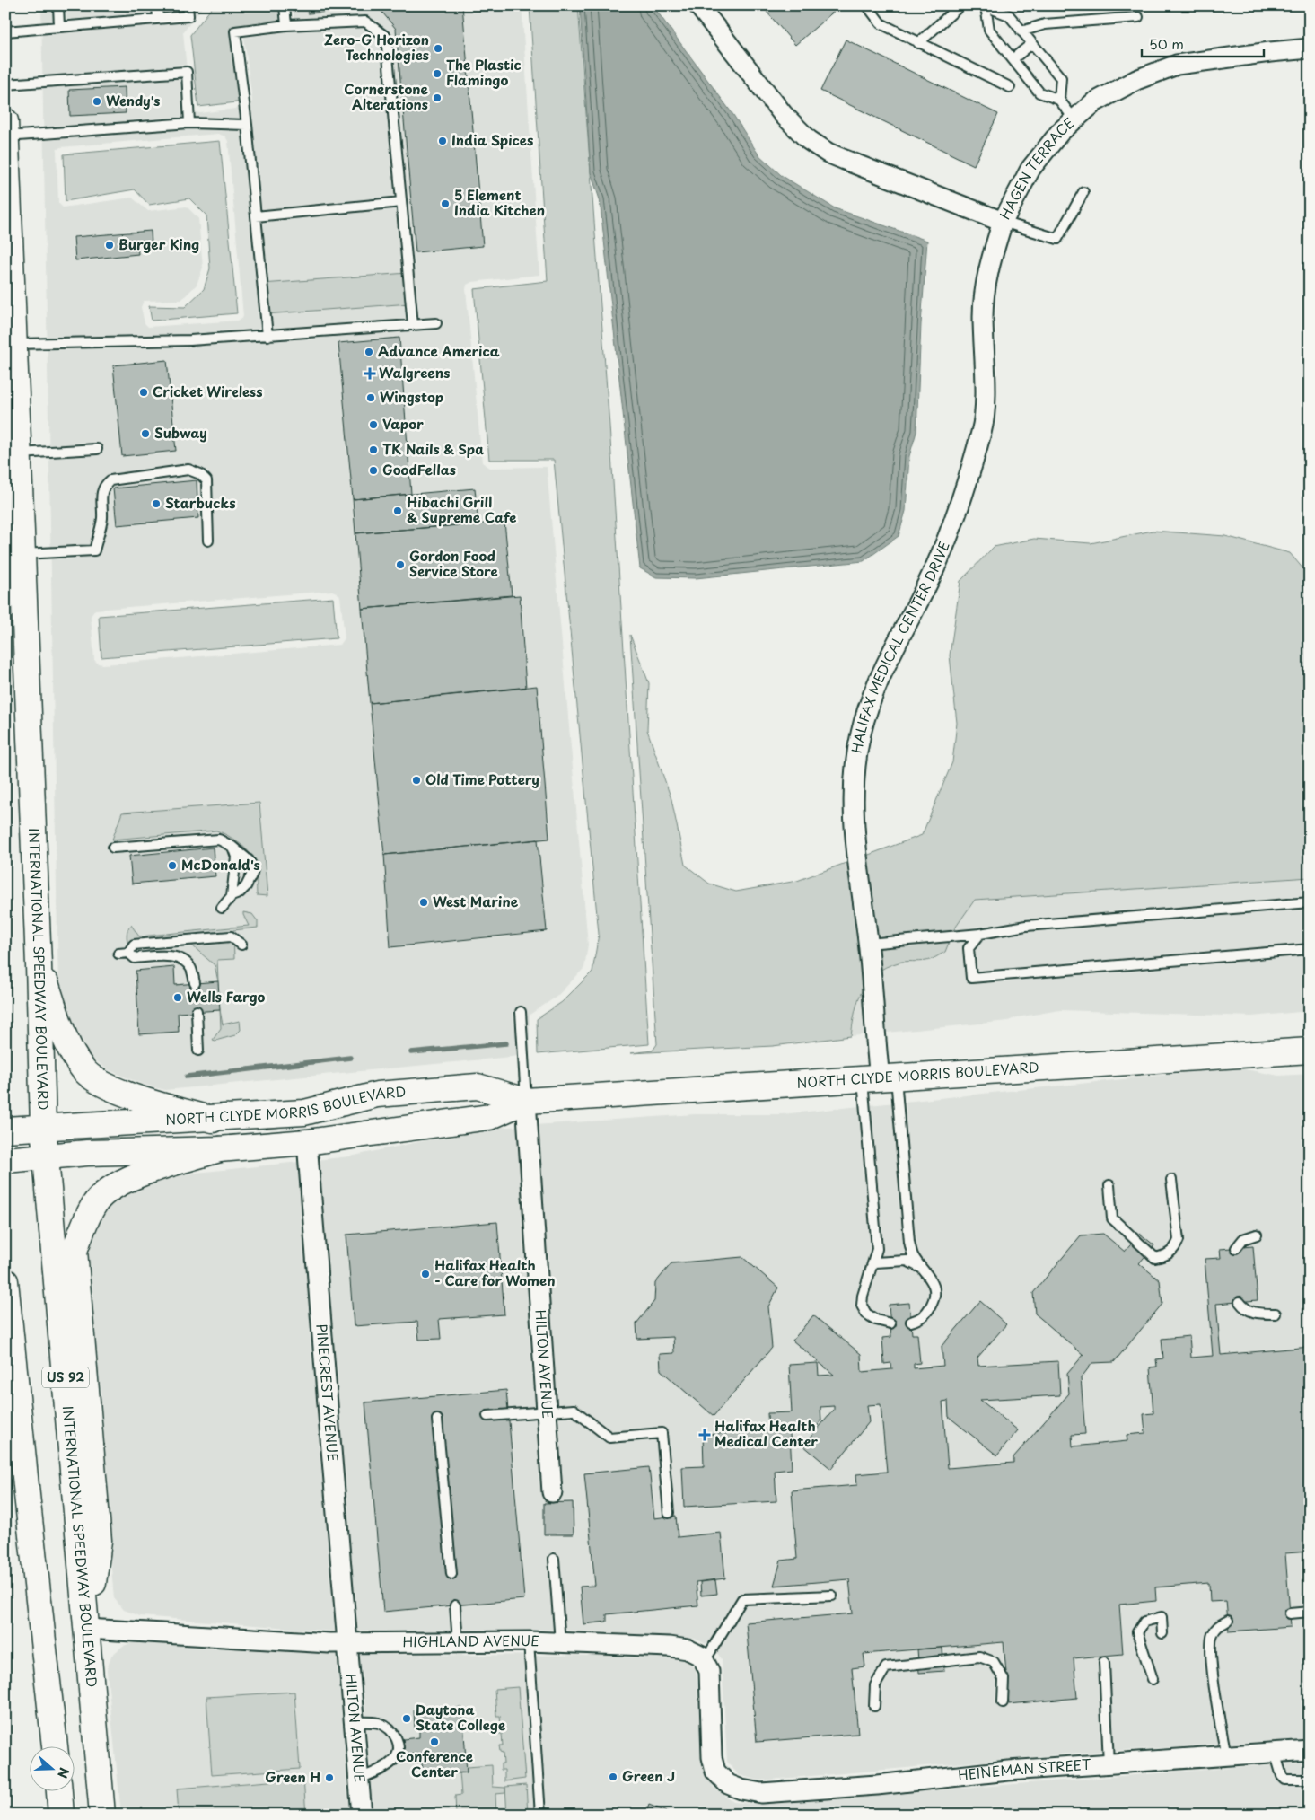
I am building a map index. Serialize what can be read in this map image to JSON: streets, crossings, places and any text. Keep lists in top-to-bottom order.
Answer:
{
  "streets": {
    "main road": ["INTERNATIONAL SPEEDWAY BOULEVARD", "NORTH CLYDE MORRIS BOULEVARD", "US 92"],
    "street": [
      "HAGEN TERRACE",
      "HALIFAX MEDICAL CENTER DRIVE",
      "HILTON AVENUE",
      "PINECREST AVENUE",
      "HIGHLAND AVENUE",
      "HEINEMAN STREET"
    ]
  },
  "crossings": [
    ["HAGEN TERRACE", "HALIFAX MEDICAL CENTER DRIVE"],
    ["HALIFAX MEDICAL CENTER DRIVE", "NORTH CLYDE MORRIS BOULEVARD"],
    ["INTERNATIONAL SPEEDWAY BOULEVARD", "NORTH CLYDE MORRIS BOULEVARD"],
    ["INTERNATIONAL SPEEDWAY BOULEVARD", "HIGHLAND AVENUE"],
    ["NORTH CLYDE MORRIS BOULEVARD", "HILTON AVENUE"],
    ["NORTH CLYDE MORRIS BOULEVARD", "PINECREST AVENUE"],
    ["HILTON AVENUE", "PINECREST AVENUE"],
    ["HILTON AVENUE", "HIGHLAND AVENUE"],
    ["PINECREST AVENUE", "HIGHLAND AVENUE"],
    ["HIGHLAND AVENUE", "HEINEMAN STREET"]
  ],
  "places": {
    "other": [
      "Zero-G Horizon Technologies",
      "The Plastic Flamingo",
      "Cornerstone Alterations",
      "Wendy's",
      "India Spices",
      "5 Element India Kitchen",
      "Burger King",
      "Advance America",
      "Cricket Wireless",
      "Wingstop",
      "Vapor",
      "Subway",
      "TK Nails & Spa",
      "GoodFellas",
      "Starbucks",
      "Hibachi Grill & Supreme Cafe",
      "Gordon Food Service Store",
      "Old Time Pottery",
      "McDonald's",
      "West Marine",
      "Wells Fargo",
      "Halifax Health - Care for Women",
      "Daytona State College",
      "Conference Center",
      "Green J",
      "Green H"
    ],
    "health": ["Walgreens", "Halifax Health Medical Center"]
  },
  "scale_bar": "50 m",
  "north": "right"
}
